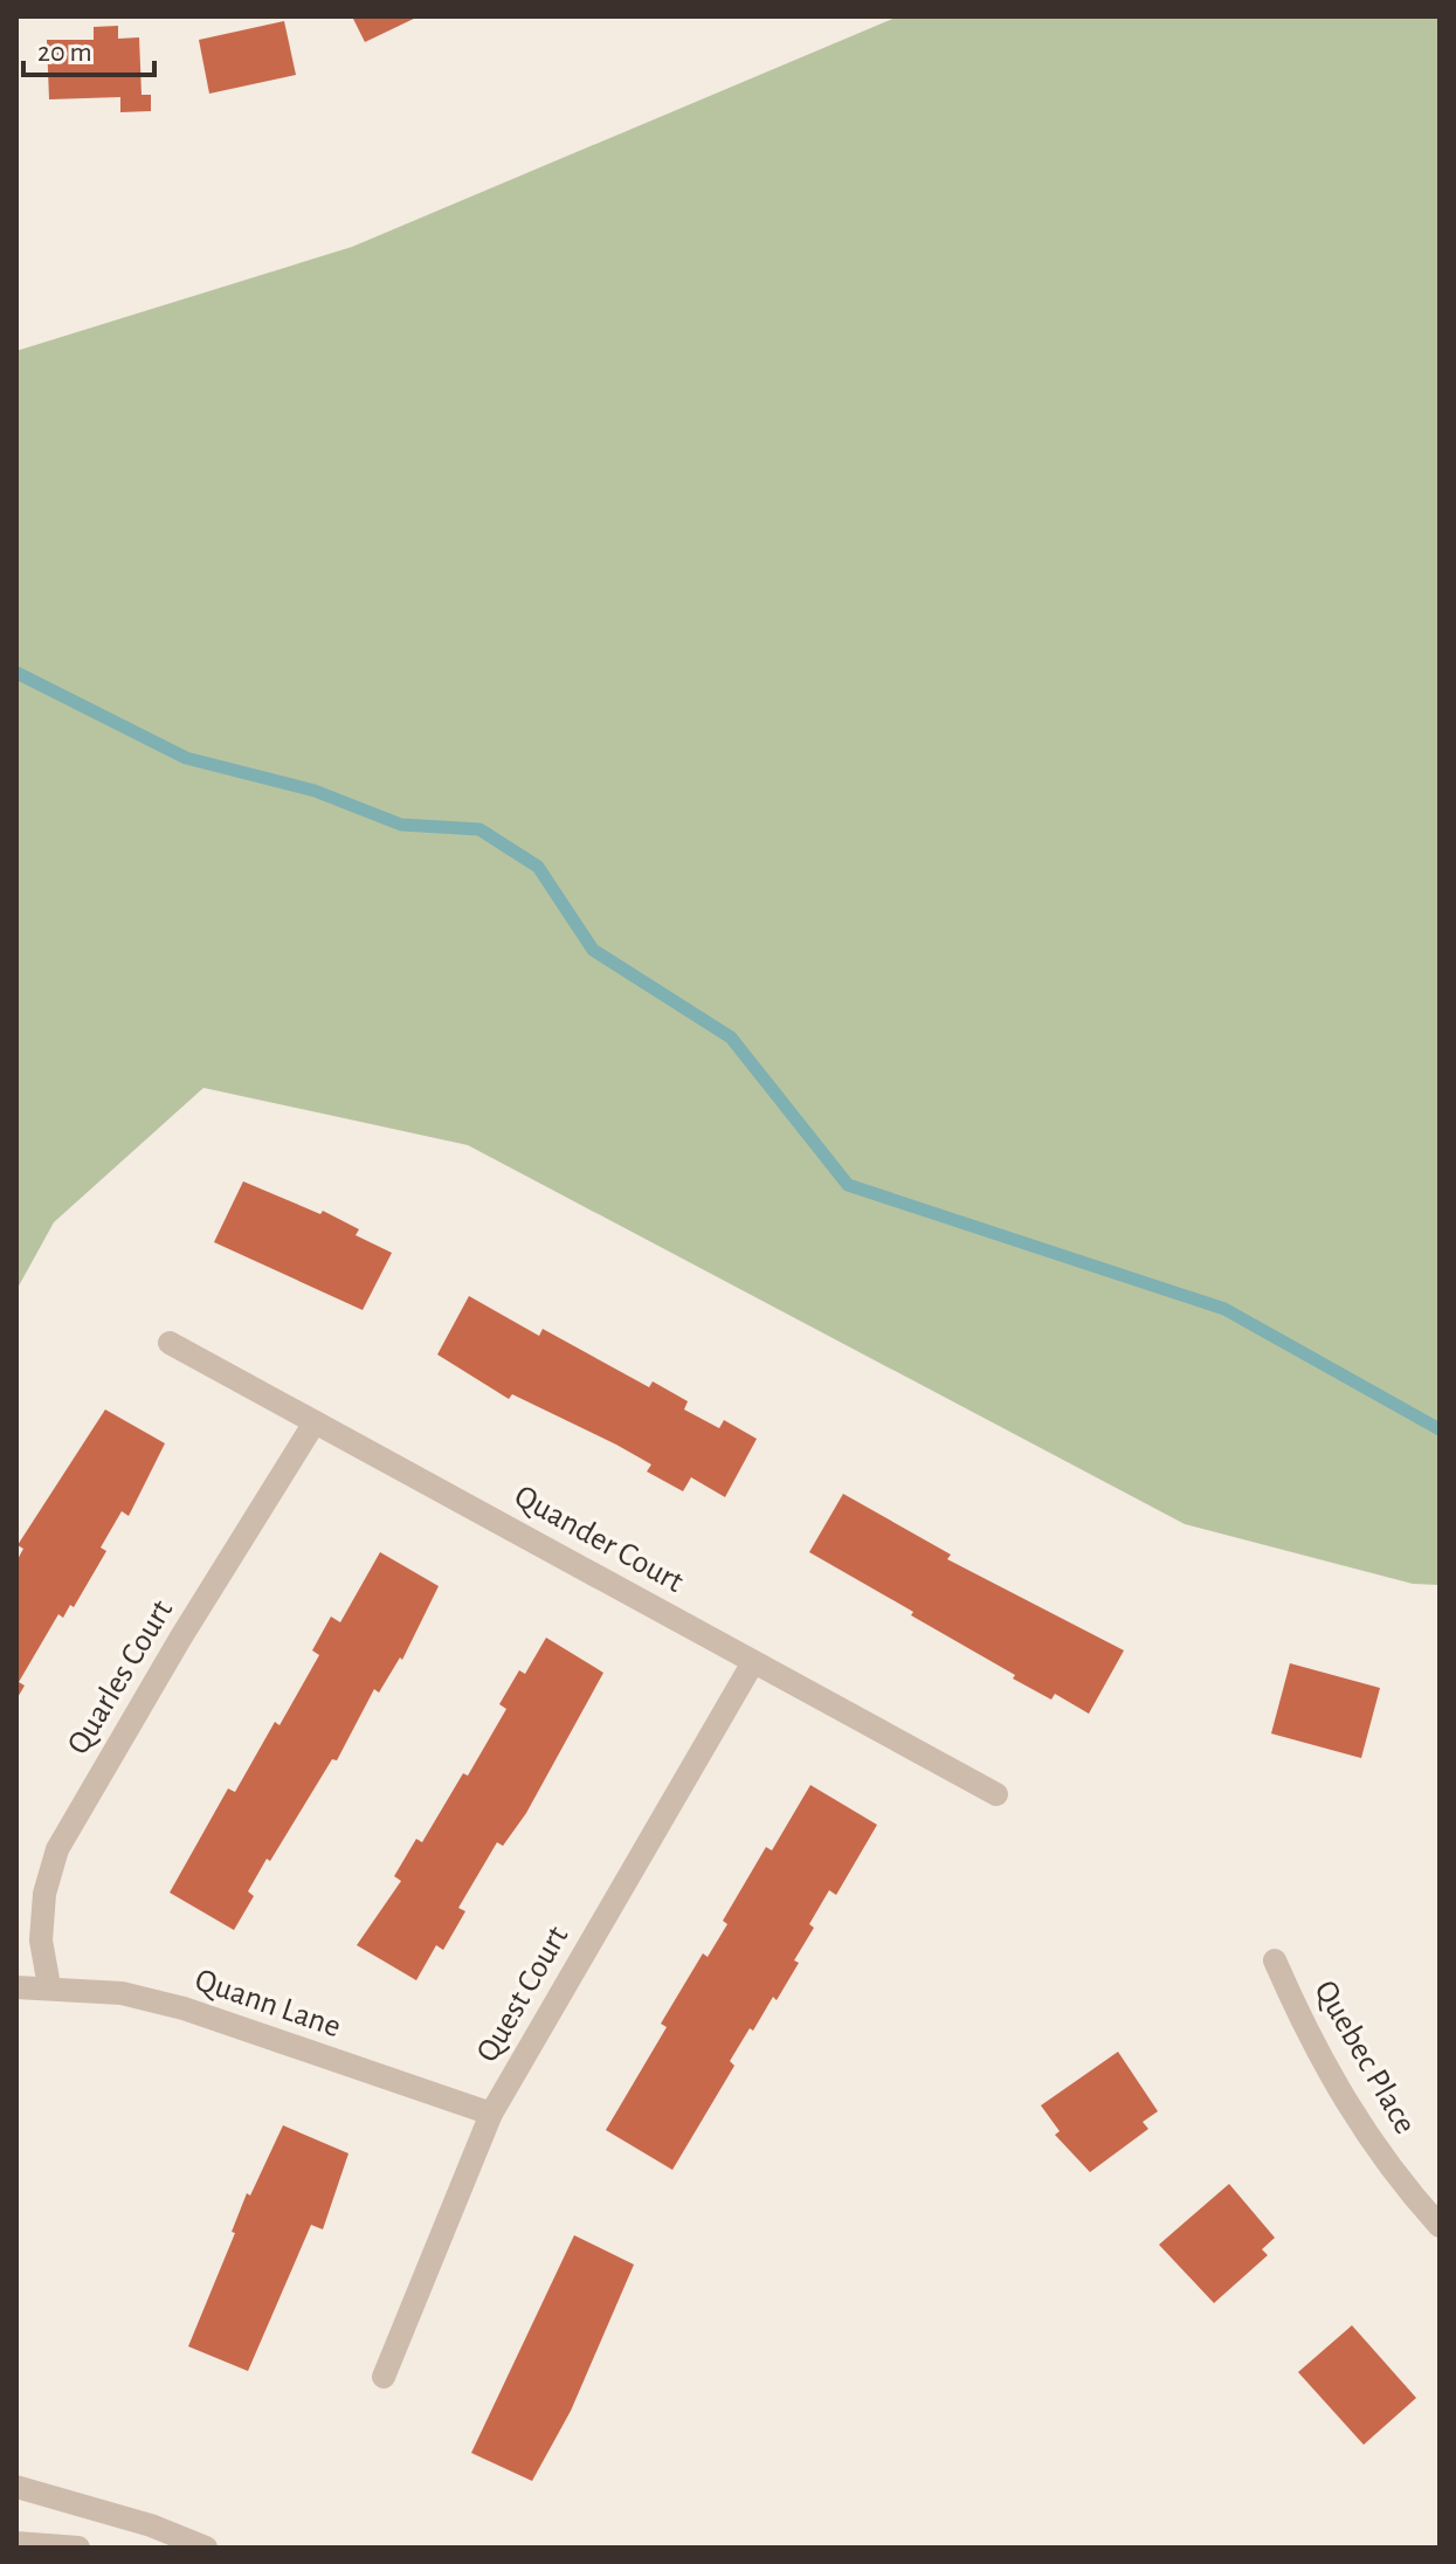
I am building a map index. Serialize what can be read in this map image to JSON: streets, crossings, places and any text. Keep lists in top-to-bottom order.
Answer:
{
  "streets": {
    "street": [
      "Quander Court",
      "Quarles Court",
      "Quest Court",
      "Quann Lane",
      "Quebec Place"
    ]
  },
  "crossings": [
    ["Quander Court", "Quarles Court"],
    ["Quander Court", "Quest Court"],
    ["Quarles Court", "Quann Lane"],
    ["Quest Court", "Quann Lane"]
  ],
  "scale_bar": "20 m"
}
